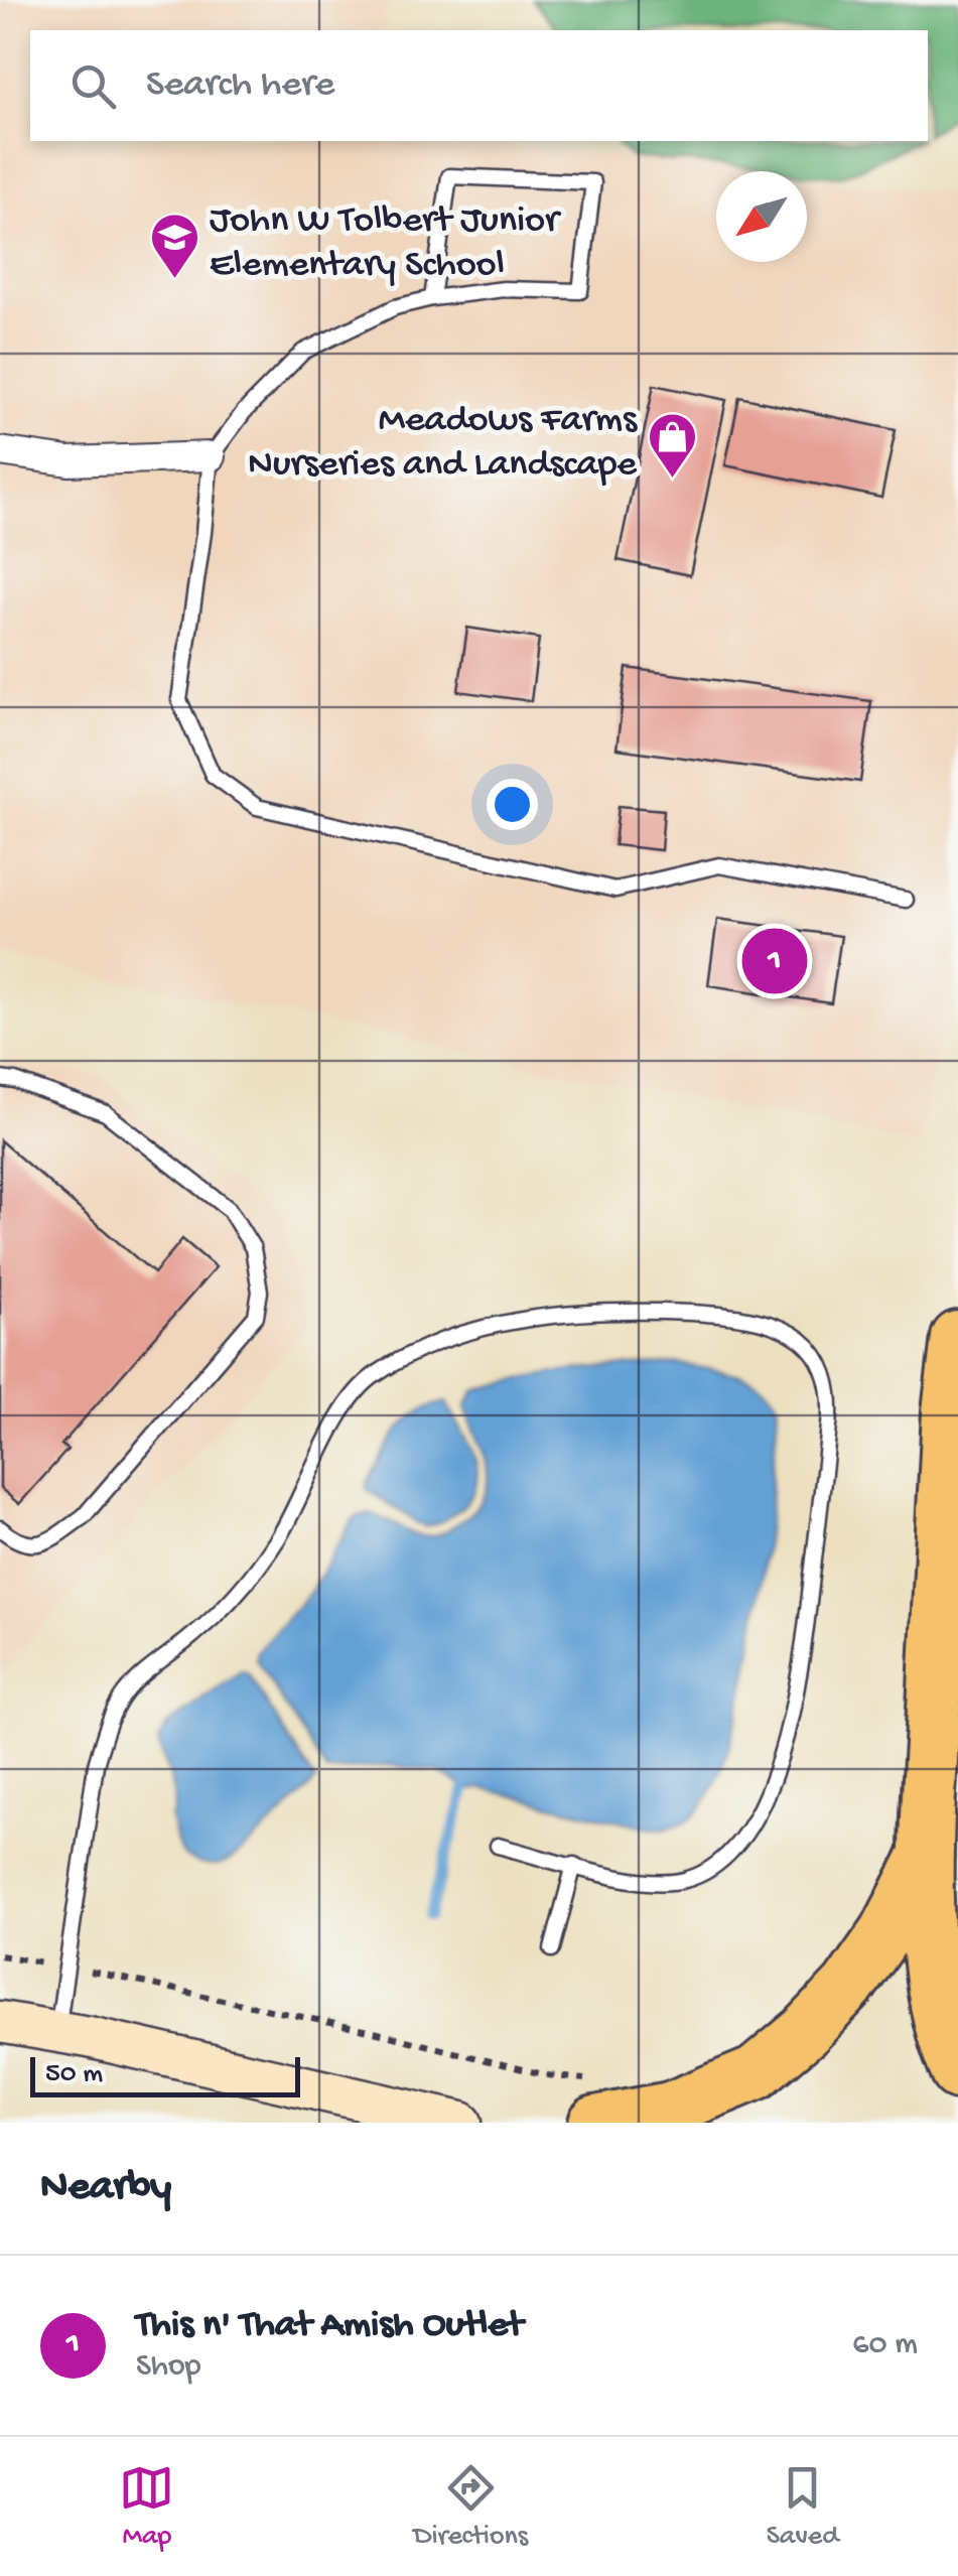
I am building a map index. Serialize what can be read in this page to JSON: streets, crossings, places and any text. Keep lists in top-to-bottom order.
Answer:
{
  "places": {
    "school or university": ["John W Tolbert Junior Elementary School"],
    "shop": ["Meadows Farms Nurseries and Landscape"]
  },
  "scale_bar": "50 m",
  "north": "bottom left",
  "page": {
    "search": "Search here",
    "pins": "1",
    "scale": "50 m",
    "heading": "Nearby",
    "list": [
      {
        "mark": "1",
        "name": "This n' That Amish Outlet",
        "note": "Shop",
        "value": "60 m"
      }
    ],
    "nav": ["Map", "Directions", "Saved"]
  }
}
